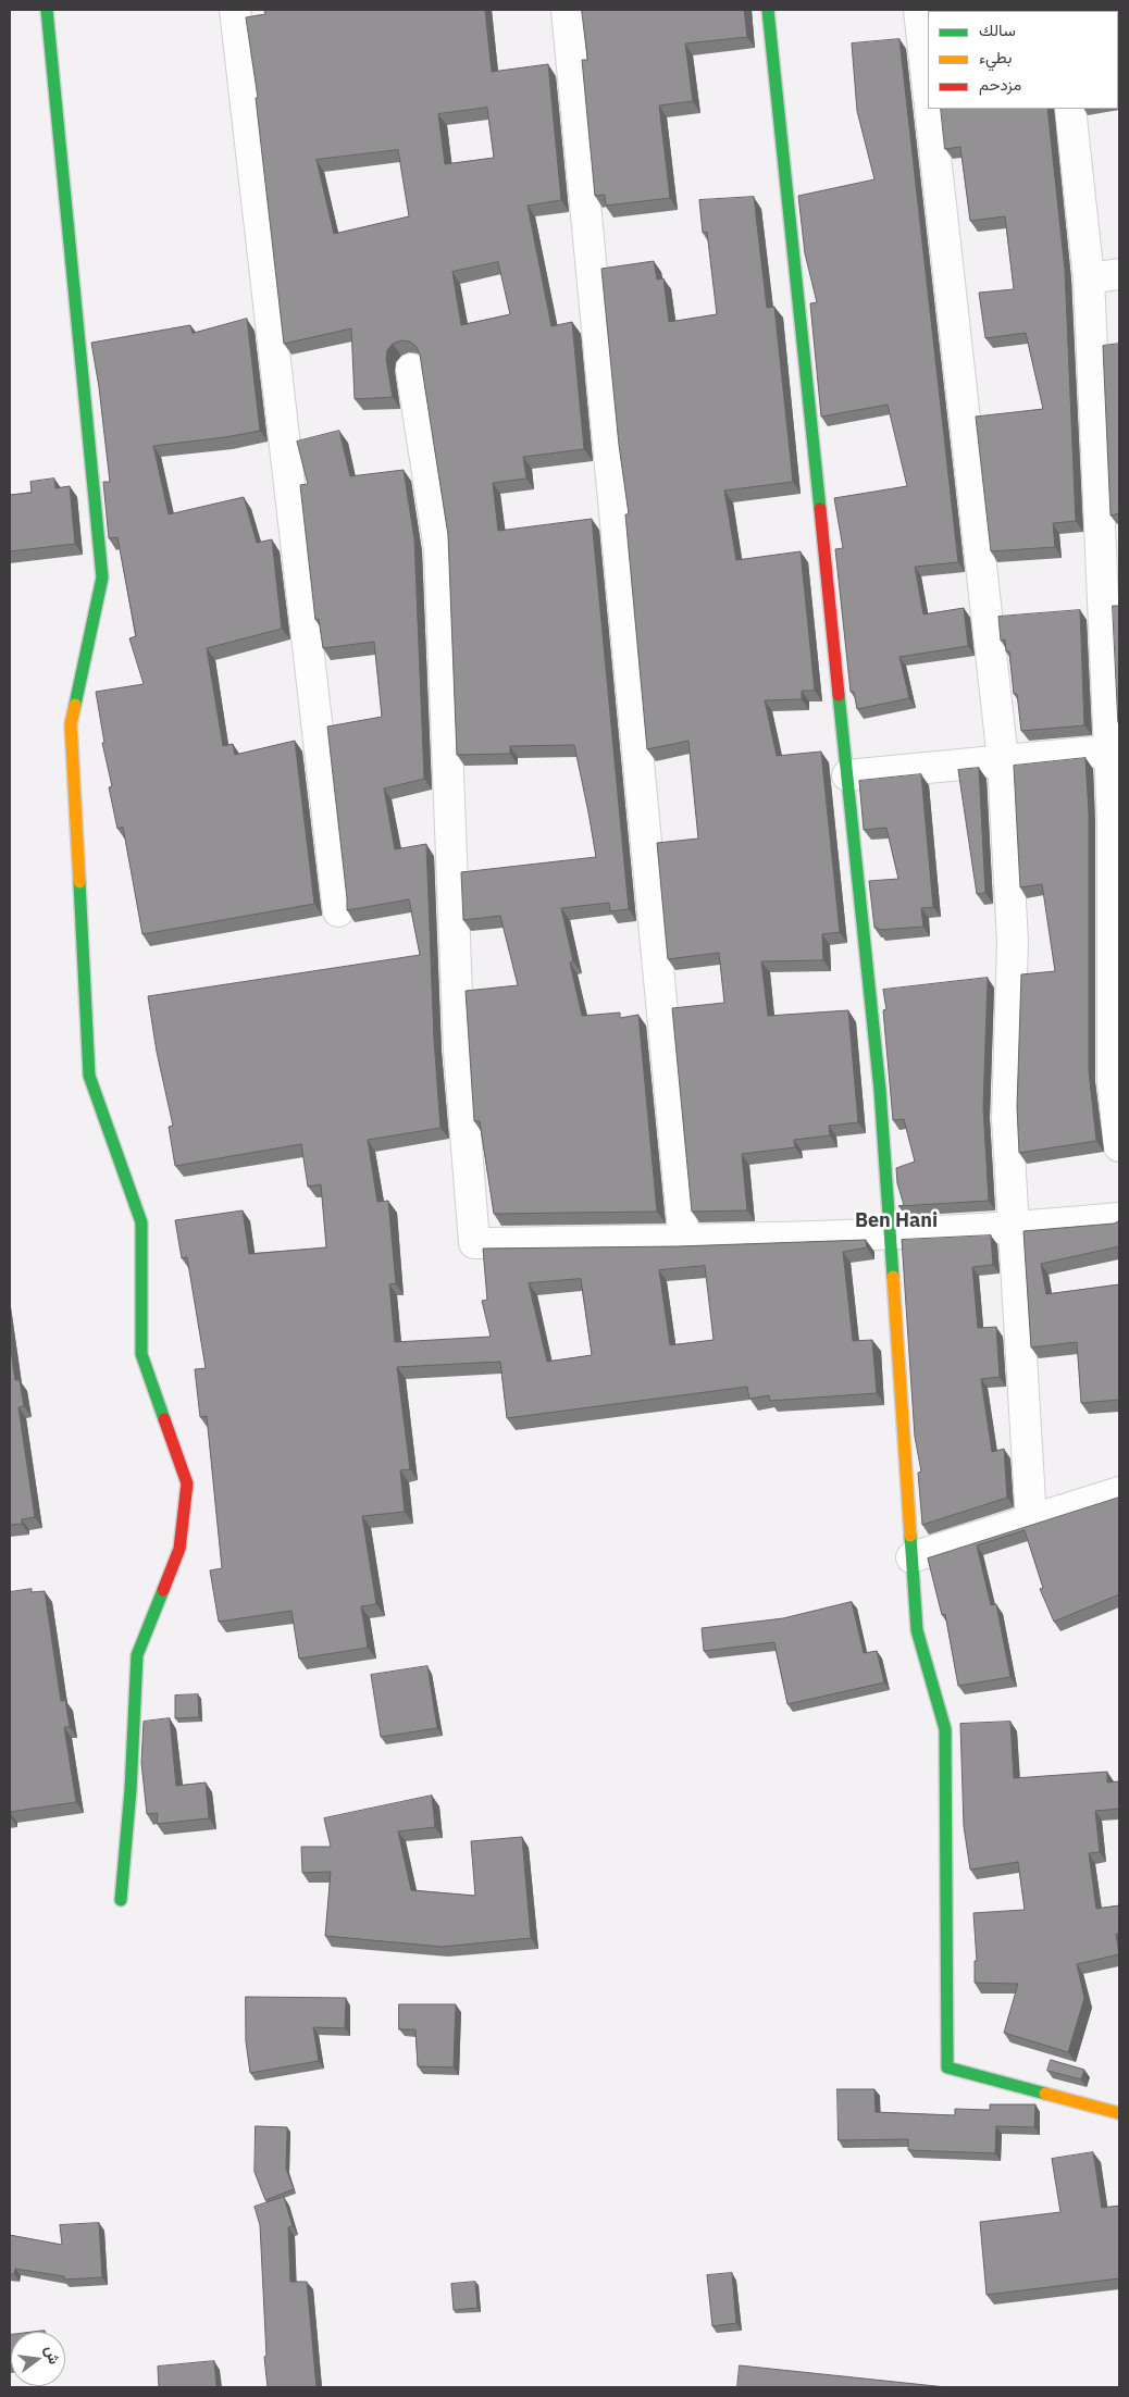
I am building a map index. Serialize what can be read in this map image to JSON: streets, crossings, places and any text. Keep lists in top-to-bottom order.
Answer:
{
  "districts": ["Ben Hani"],
  "legend": ["سالك", "بطيء", "مزدحم"],
  "north": "right"
}
